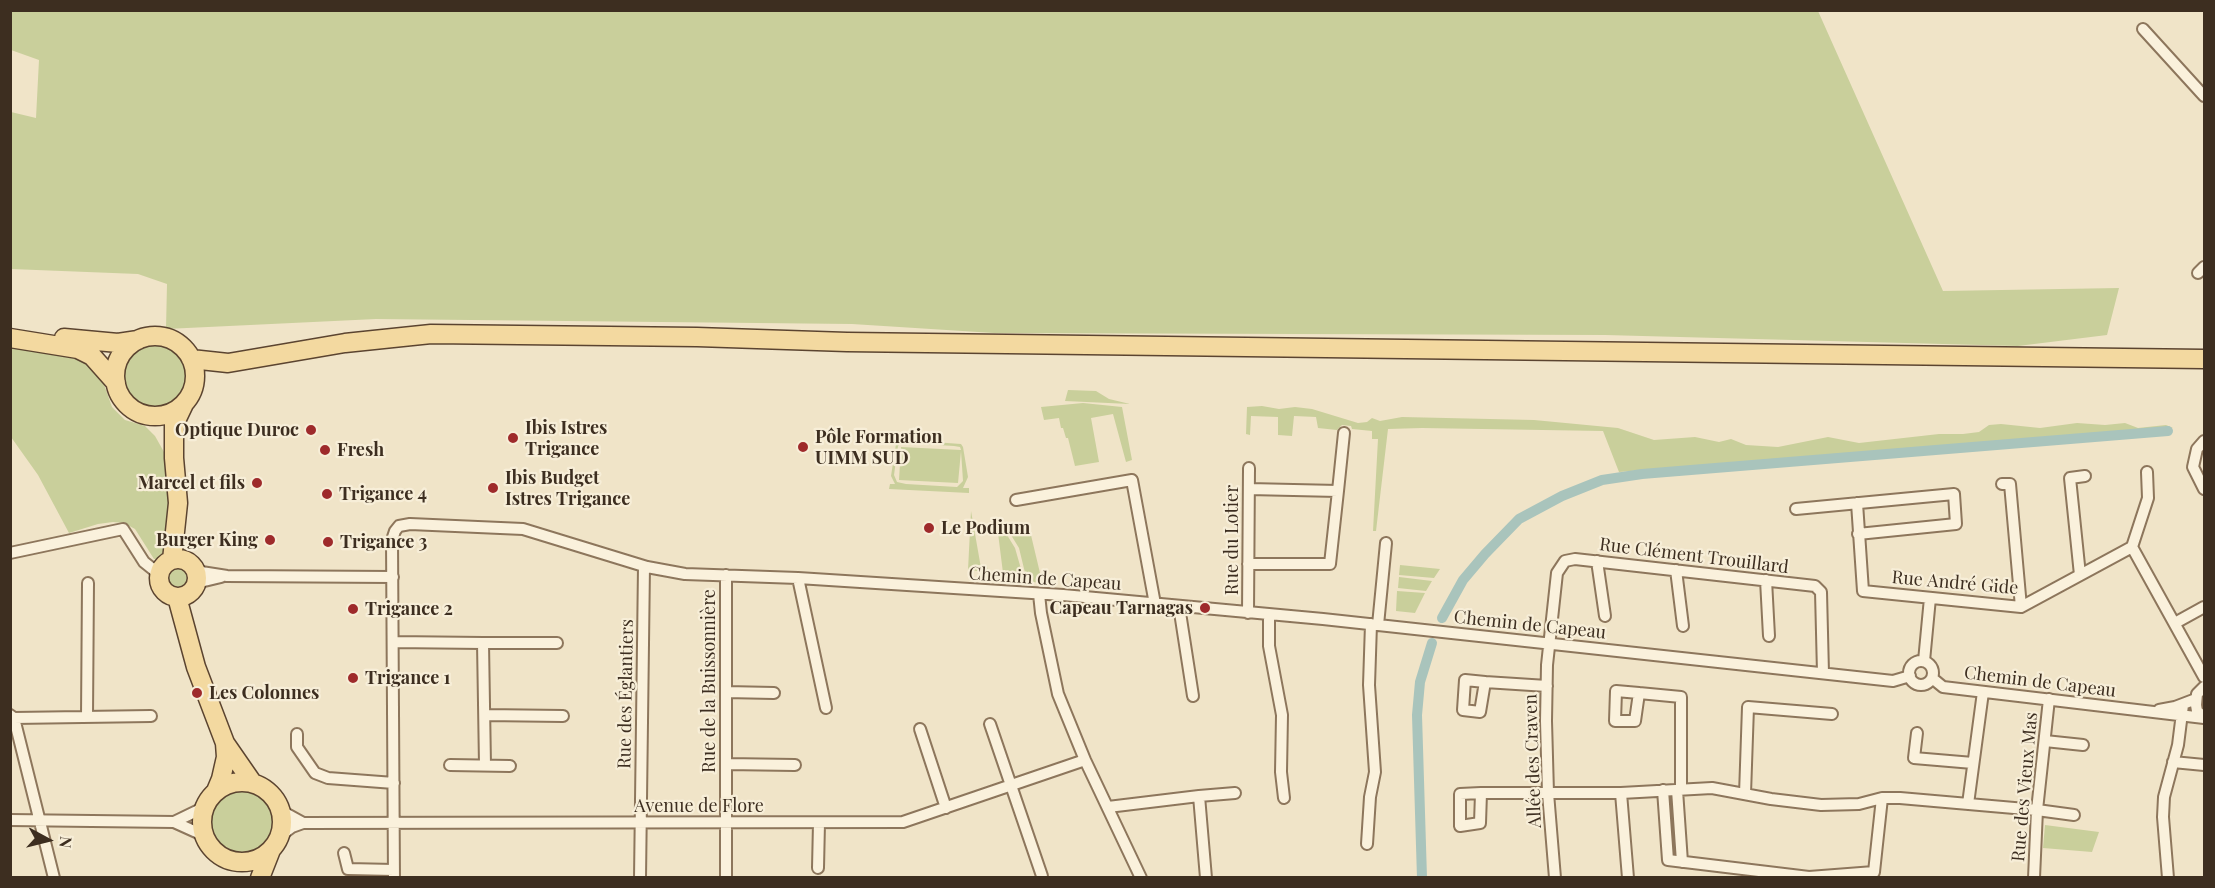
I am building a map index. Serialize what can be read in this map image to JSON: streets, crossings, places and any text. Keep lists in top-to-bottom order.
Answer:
{
  "streets": {
    "street": [
      "Rue du Lotier",
      "Rue Clément Trouillard",
      "Chemin de Capeau",
      "Rue André Gide",
      "Rue de la Buissonnière",
      "Rue des Églantiers",
      "Allée des Craven",
      "Rue des Vieux Mas",
      "Avenue de Flore"
    ]
  },
  "crossings": [
    ["Rue du Lotier", "Chemin de Capeau"],
    ["Rue Clément Trouillard", "Chemin de Capeau"],
    ["Rue Clément Trouillard", "Allée des Craven"],
    ["Chemin de Capeau", "Rue de la Buissonnière"],
    ["Chemin de Capeau", "Rue des Églantiers"],
    ["Chemin de Capeau", "Allée des Craven"],
    ["Chemin de Capeau", "Rue des Vieux Mas"],
    ["Rue de la Buissonnière", "Avenue de Flore"],
    ["Rue des Églantiers", "Avenue de Flore"]
  ],
  "places": [
    "Optique Duroc",
    "Ibis Istres Trigance",
    "Pôle Formation UIMM SUD",
    "Fresh",
    "Marcel et fils",
    "Ibis Budget Istres Trigance",
    "Trigance 4",
    "Le Podium",
    "Burger King",
    "Trigance 3",
    "Capeau Tarnagas",
    "Trigance 2",
    "Trigance 1",
    "Les Colonnes"
  ],
  "north": "right"
}
